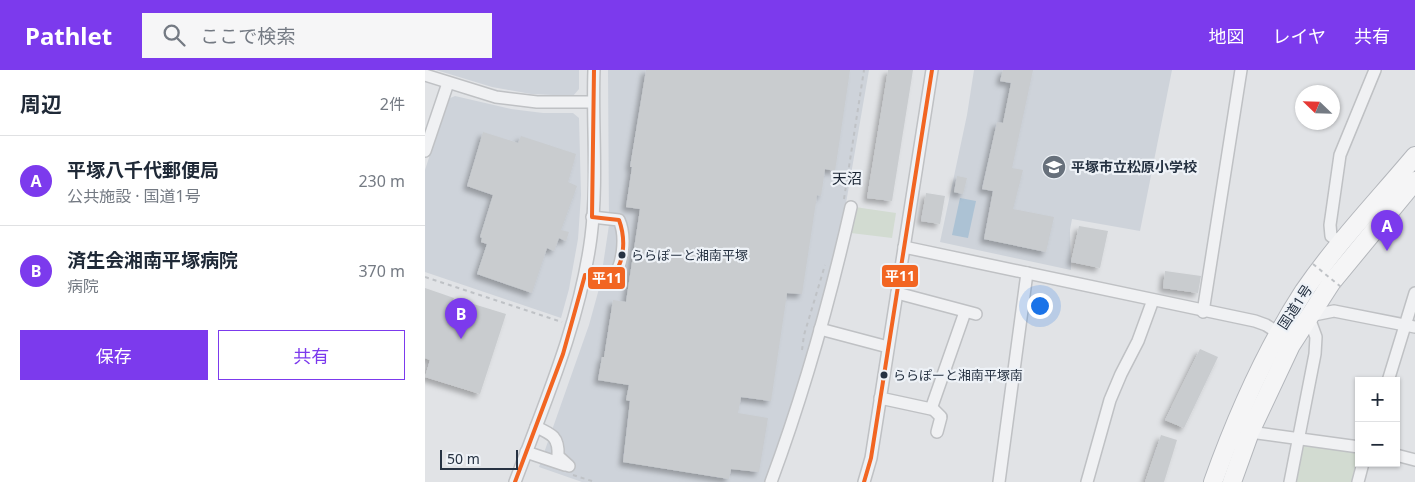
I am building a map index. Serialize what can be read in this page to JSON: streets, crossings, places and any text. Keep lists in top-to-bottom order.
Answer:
{
  "streets": {
    "highway": ["国道1号"]
  },
  "districts": ["天沼"],
  "places": {
    "school or university": ["平塚市立松原小学校"],
    "other": ["ららぽーと湘南平塚", "ららぽーと湘南平塚南"]
  },
  "lines": ["transit line 平11"],
  "scale_bar": "50 m",
  "north": "top left",
  "page": {
    "header": "Pathlet",
    "search": "ここで検索",
    "nav": ["地図", "レイヤ", "共有"],
    "heading": ["周辺", "2件"],
    "list": [
      {
        "mark": "A",
        "name": "平塚八千代郵便局",
        "note": "公共施設 · 国道1号",
        "value": "230 m"
      },
      {
        "mark": "B",
        "name": "済生会湘南平塚病院",
        "note": "病院",
        "value": "370 m"
      }
    ],
    "pins": ["A", "B"],
    "buttons": ["保存", "共有"],
    "map_buttons": ["+", "−"],
    "scale": "50 m"
  }
}
